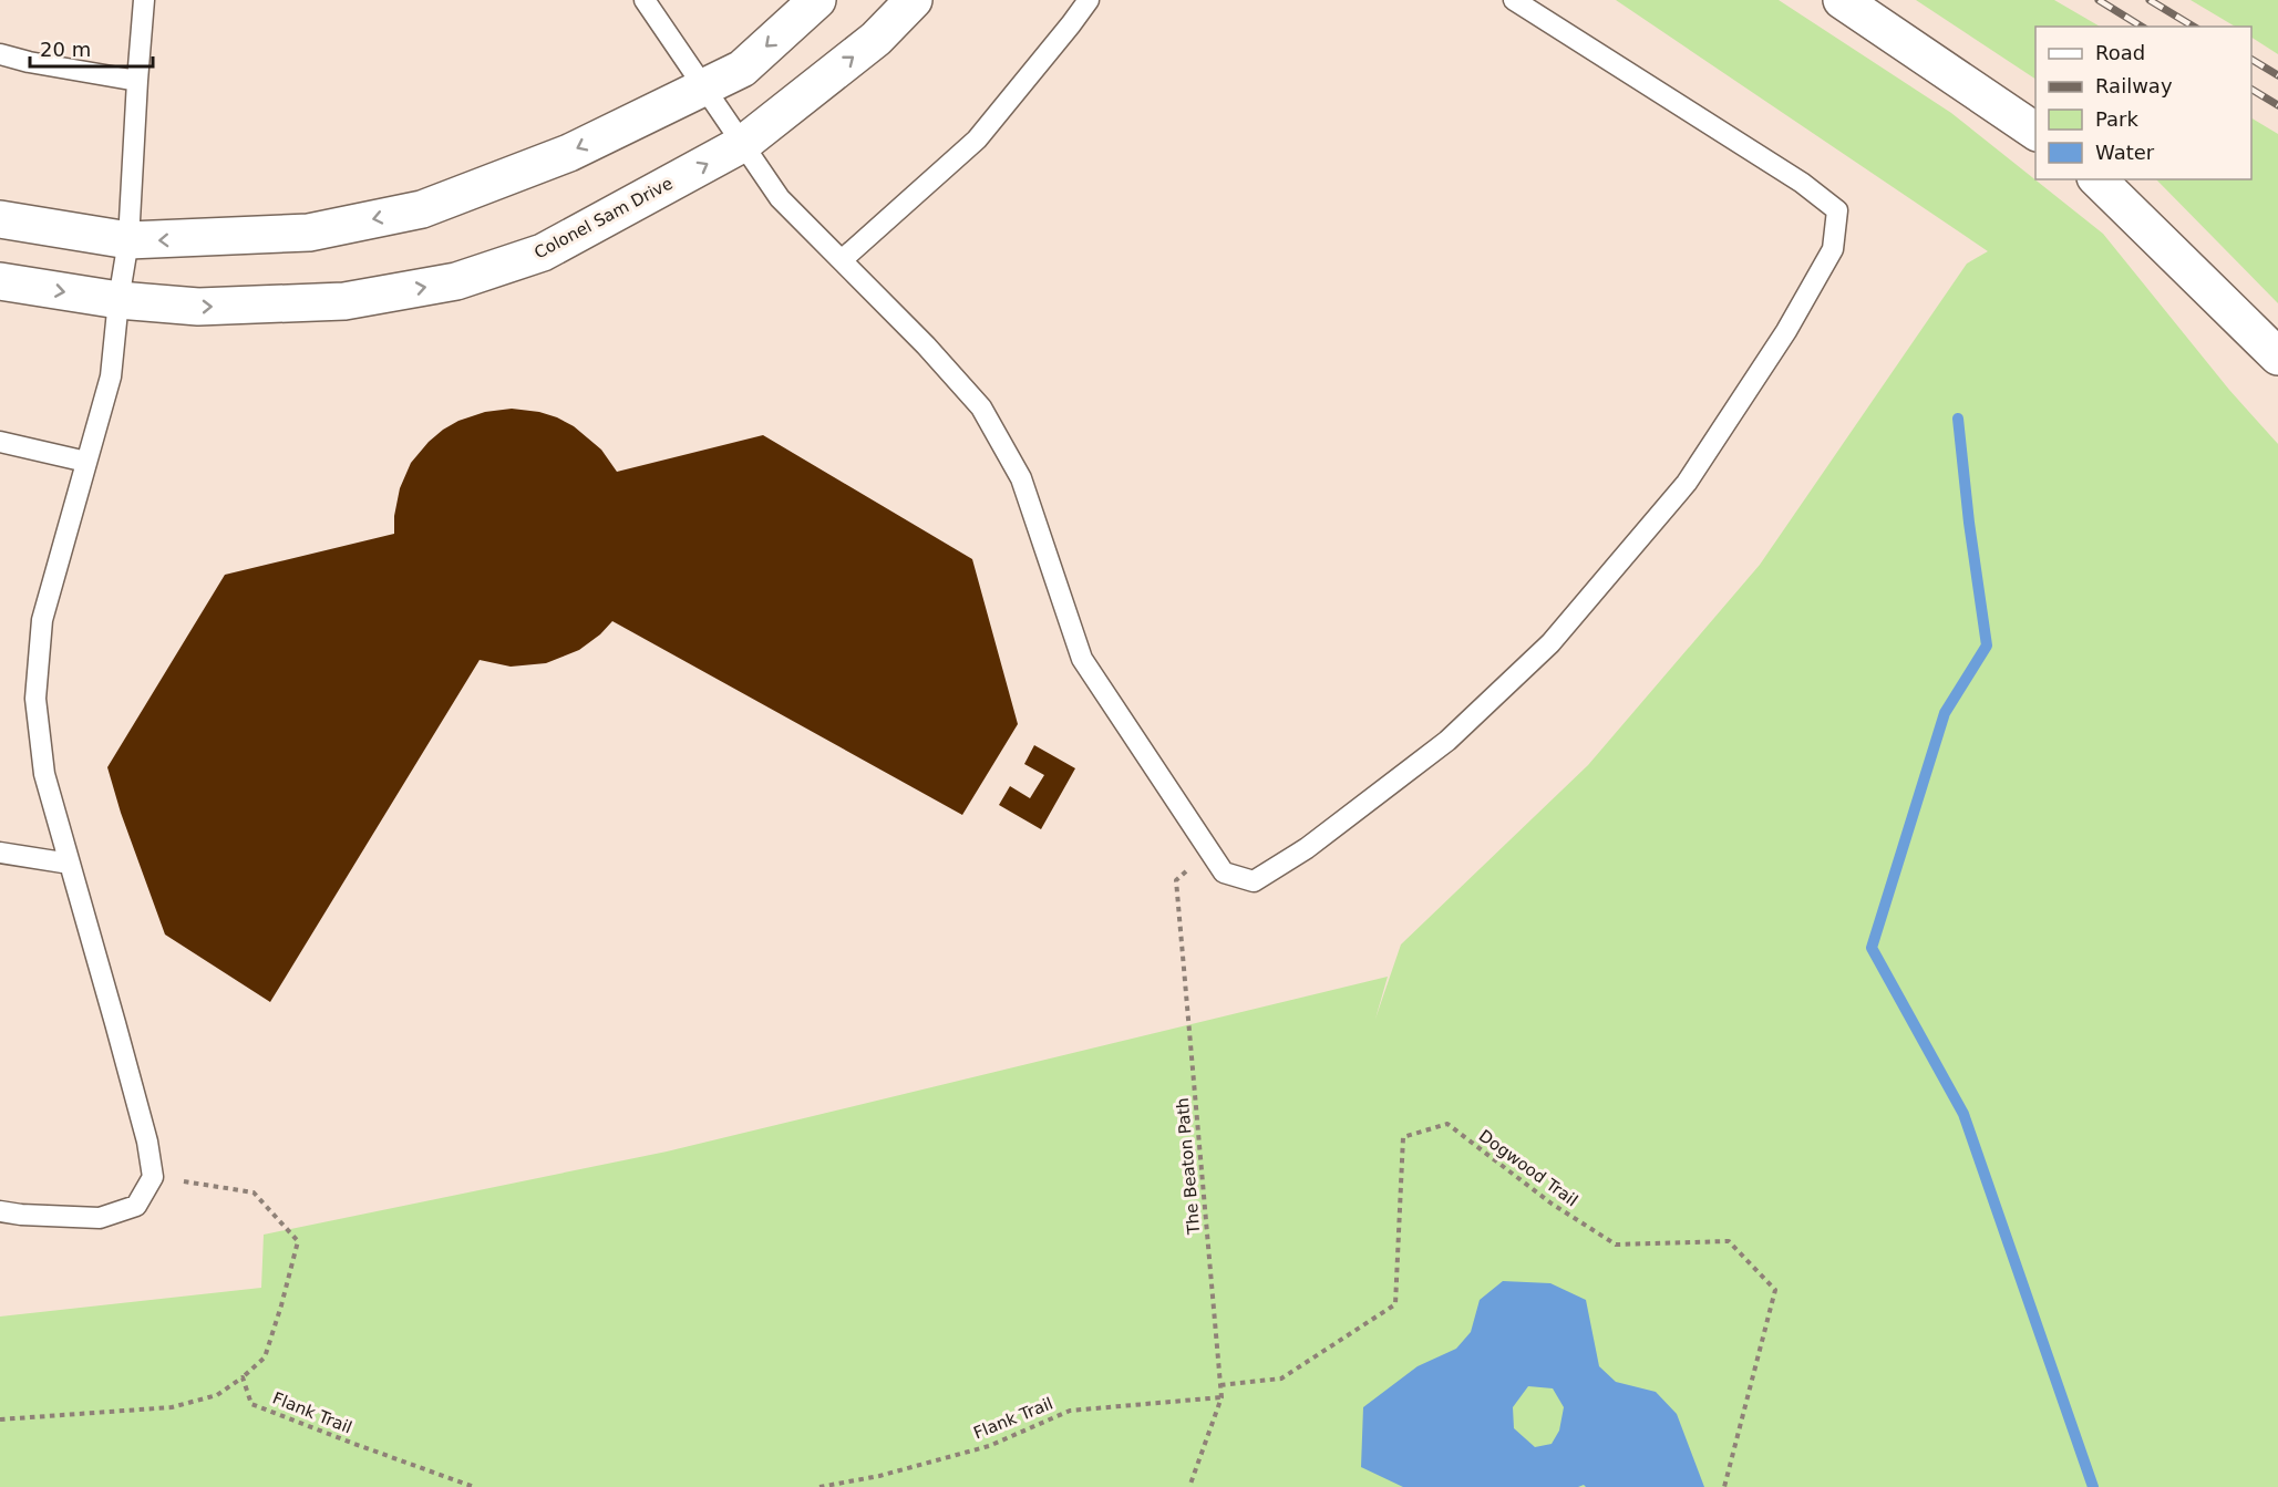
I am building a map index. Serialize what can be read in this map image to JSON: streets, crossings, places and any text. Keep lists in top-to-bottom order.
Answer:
{
  "streets": {
    "street": ["Colonel Sam Drive"],
    "path": ["The Beaton Path", "Dogwood Trail", "Flank Trail"]
  },
  "crossings": [
    ["The Beaton Path", "Dogwood Trail"],
    ["The Beaton Path", "Flank Trail"]
  ],
  "legend": [
    "Road",
    "Railway",
    "Park",
    "Water"
  ],
  "scale_bar": "20 m"
}
